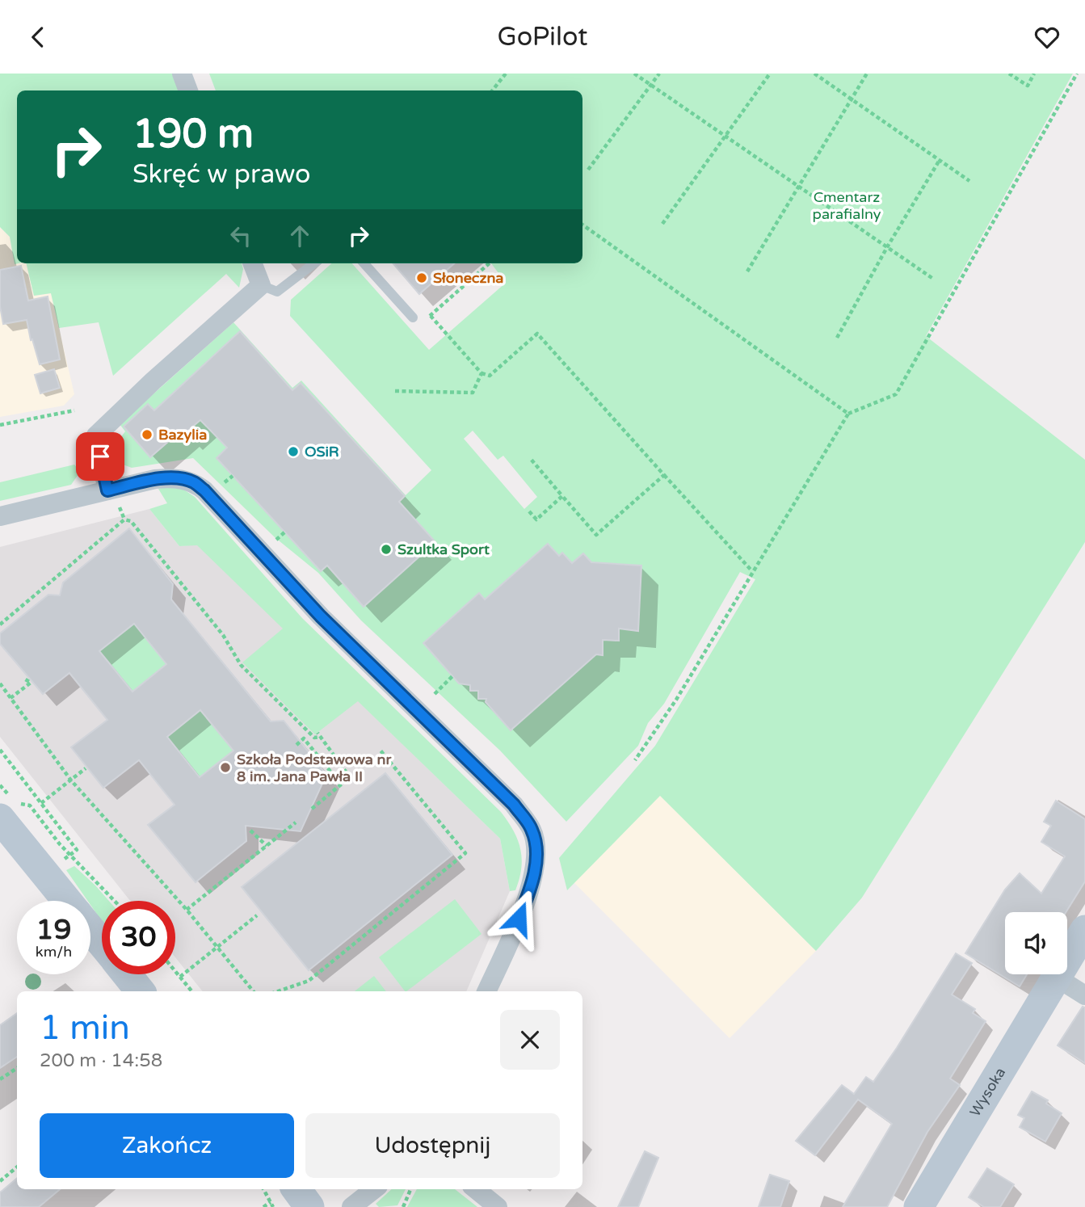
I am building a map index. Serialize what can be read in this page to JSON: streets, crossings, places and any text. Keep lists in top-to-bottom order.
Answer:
{
  "streets": {
    "street": ["Wysoka"]
  },
  "parks": ["Cmentarz parafialny"],
  "places": [
    "Słoneczna",
    "Bazylia",
    "OSiR",
    "Szultka Sport",
    "Szkoła Podstawowa nr 8 im. Jana Pawła II"
  ],
  "page": {
    "header": "GoPilot",
    "turn": ["190 m", "Skręć w prawo"],
    "speed": "19 km/h",
    "limit": "30",
    "heading": ["1 min", "200 m · 14:58"],
    "buttons": ["Zakończ", "Udostępnij"]
  }
}
